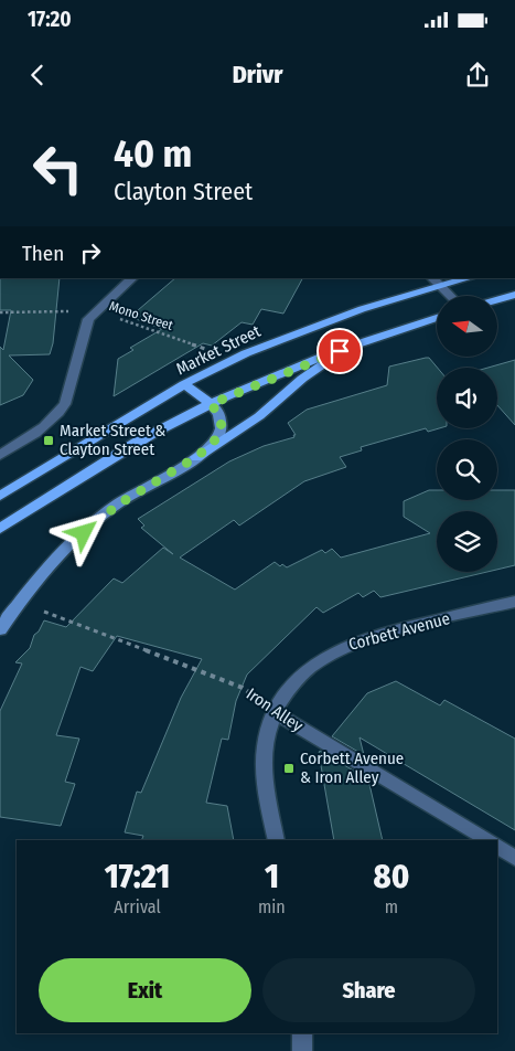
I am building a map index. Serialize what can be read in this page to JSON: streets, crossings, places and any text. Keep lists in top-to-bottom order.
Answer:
{
  "streets": {
    "main road": ["Market Street"],
    "street": ["Corbett Avenue", "Iron Alley"],
    "path": ["Mono Street"]
  },
  "crossings": [
    ["Corbett Avenue", "Iron Alley"]
  ],
  "places": {
    "transit": ["Market Street & Clayton Street", "Corbett Avenue & Iron Alley"]
  },
  "north": "left",
  "page": {
    "status": "17:20",
    "header": "Drivr",
    "turn": ["40 m", "Clayton Street"],
    "then": "Then",
    "eta": [
      "17:21",
      "Arrival",
      "1",
      "min",
      "80",
      "m"
    ],
    "buttons": ["Exit", "Share"]
  }
}
